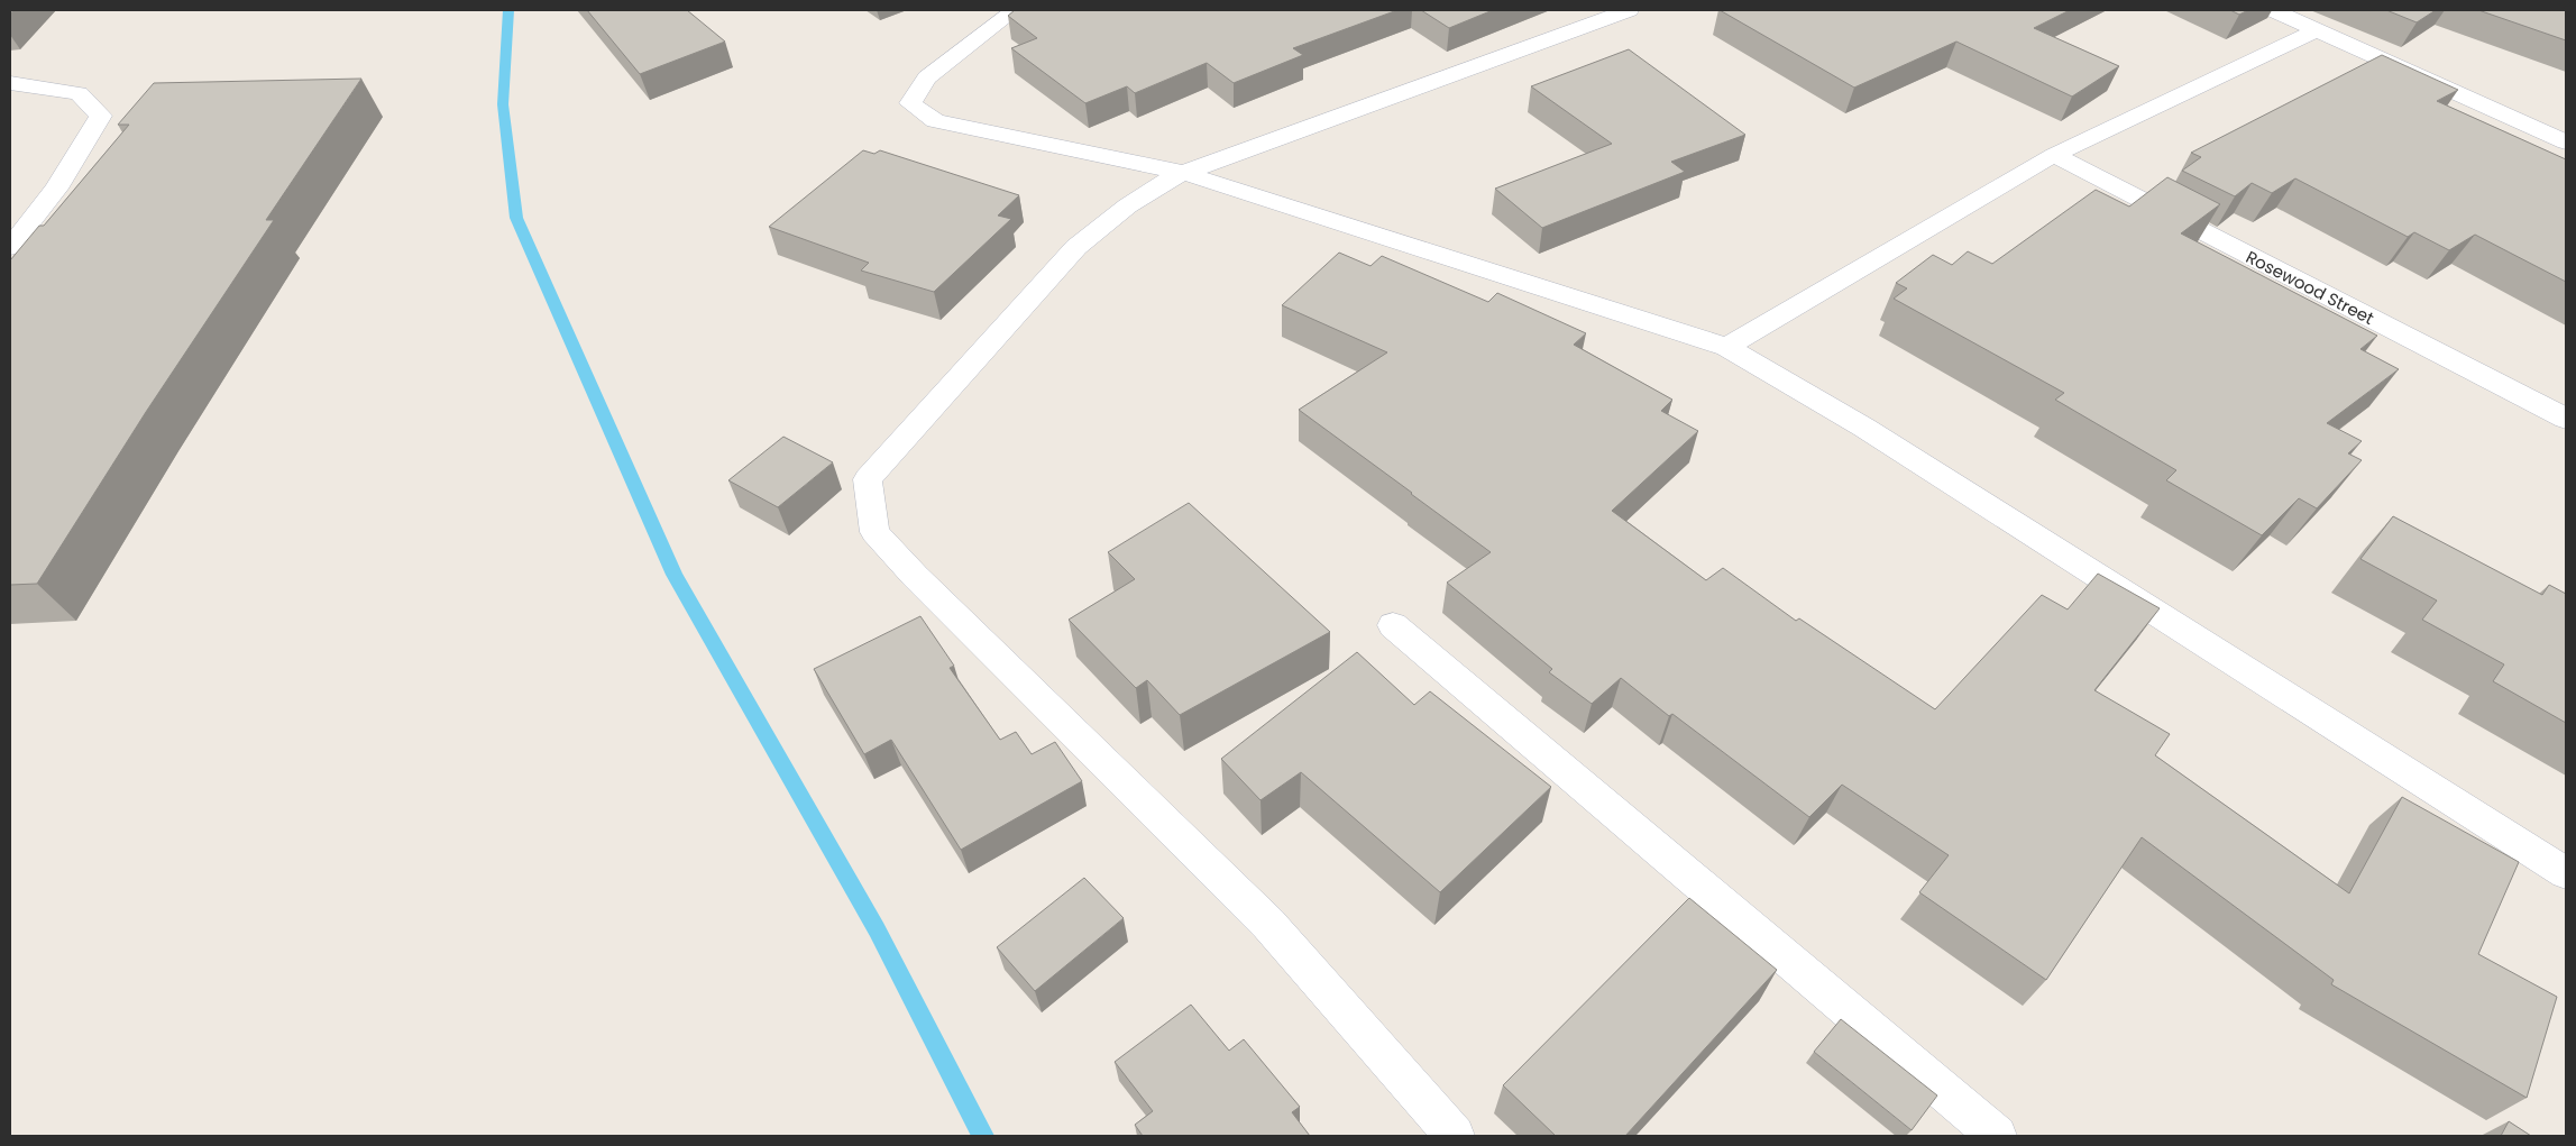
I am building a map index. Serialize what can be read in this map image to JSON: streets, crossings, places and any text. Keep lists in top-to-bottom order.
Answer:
{
  "streets": {
    "street": ["Rosewood Street"]
  }
}
